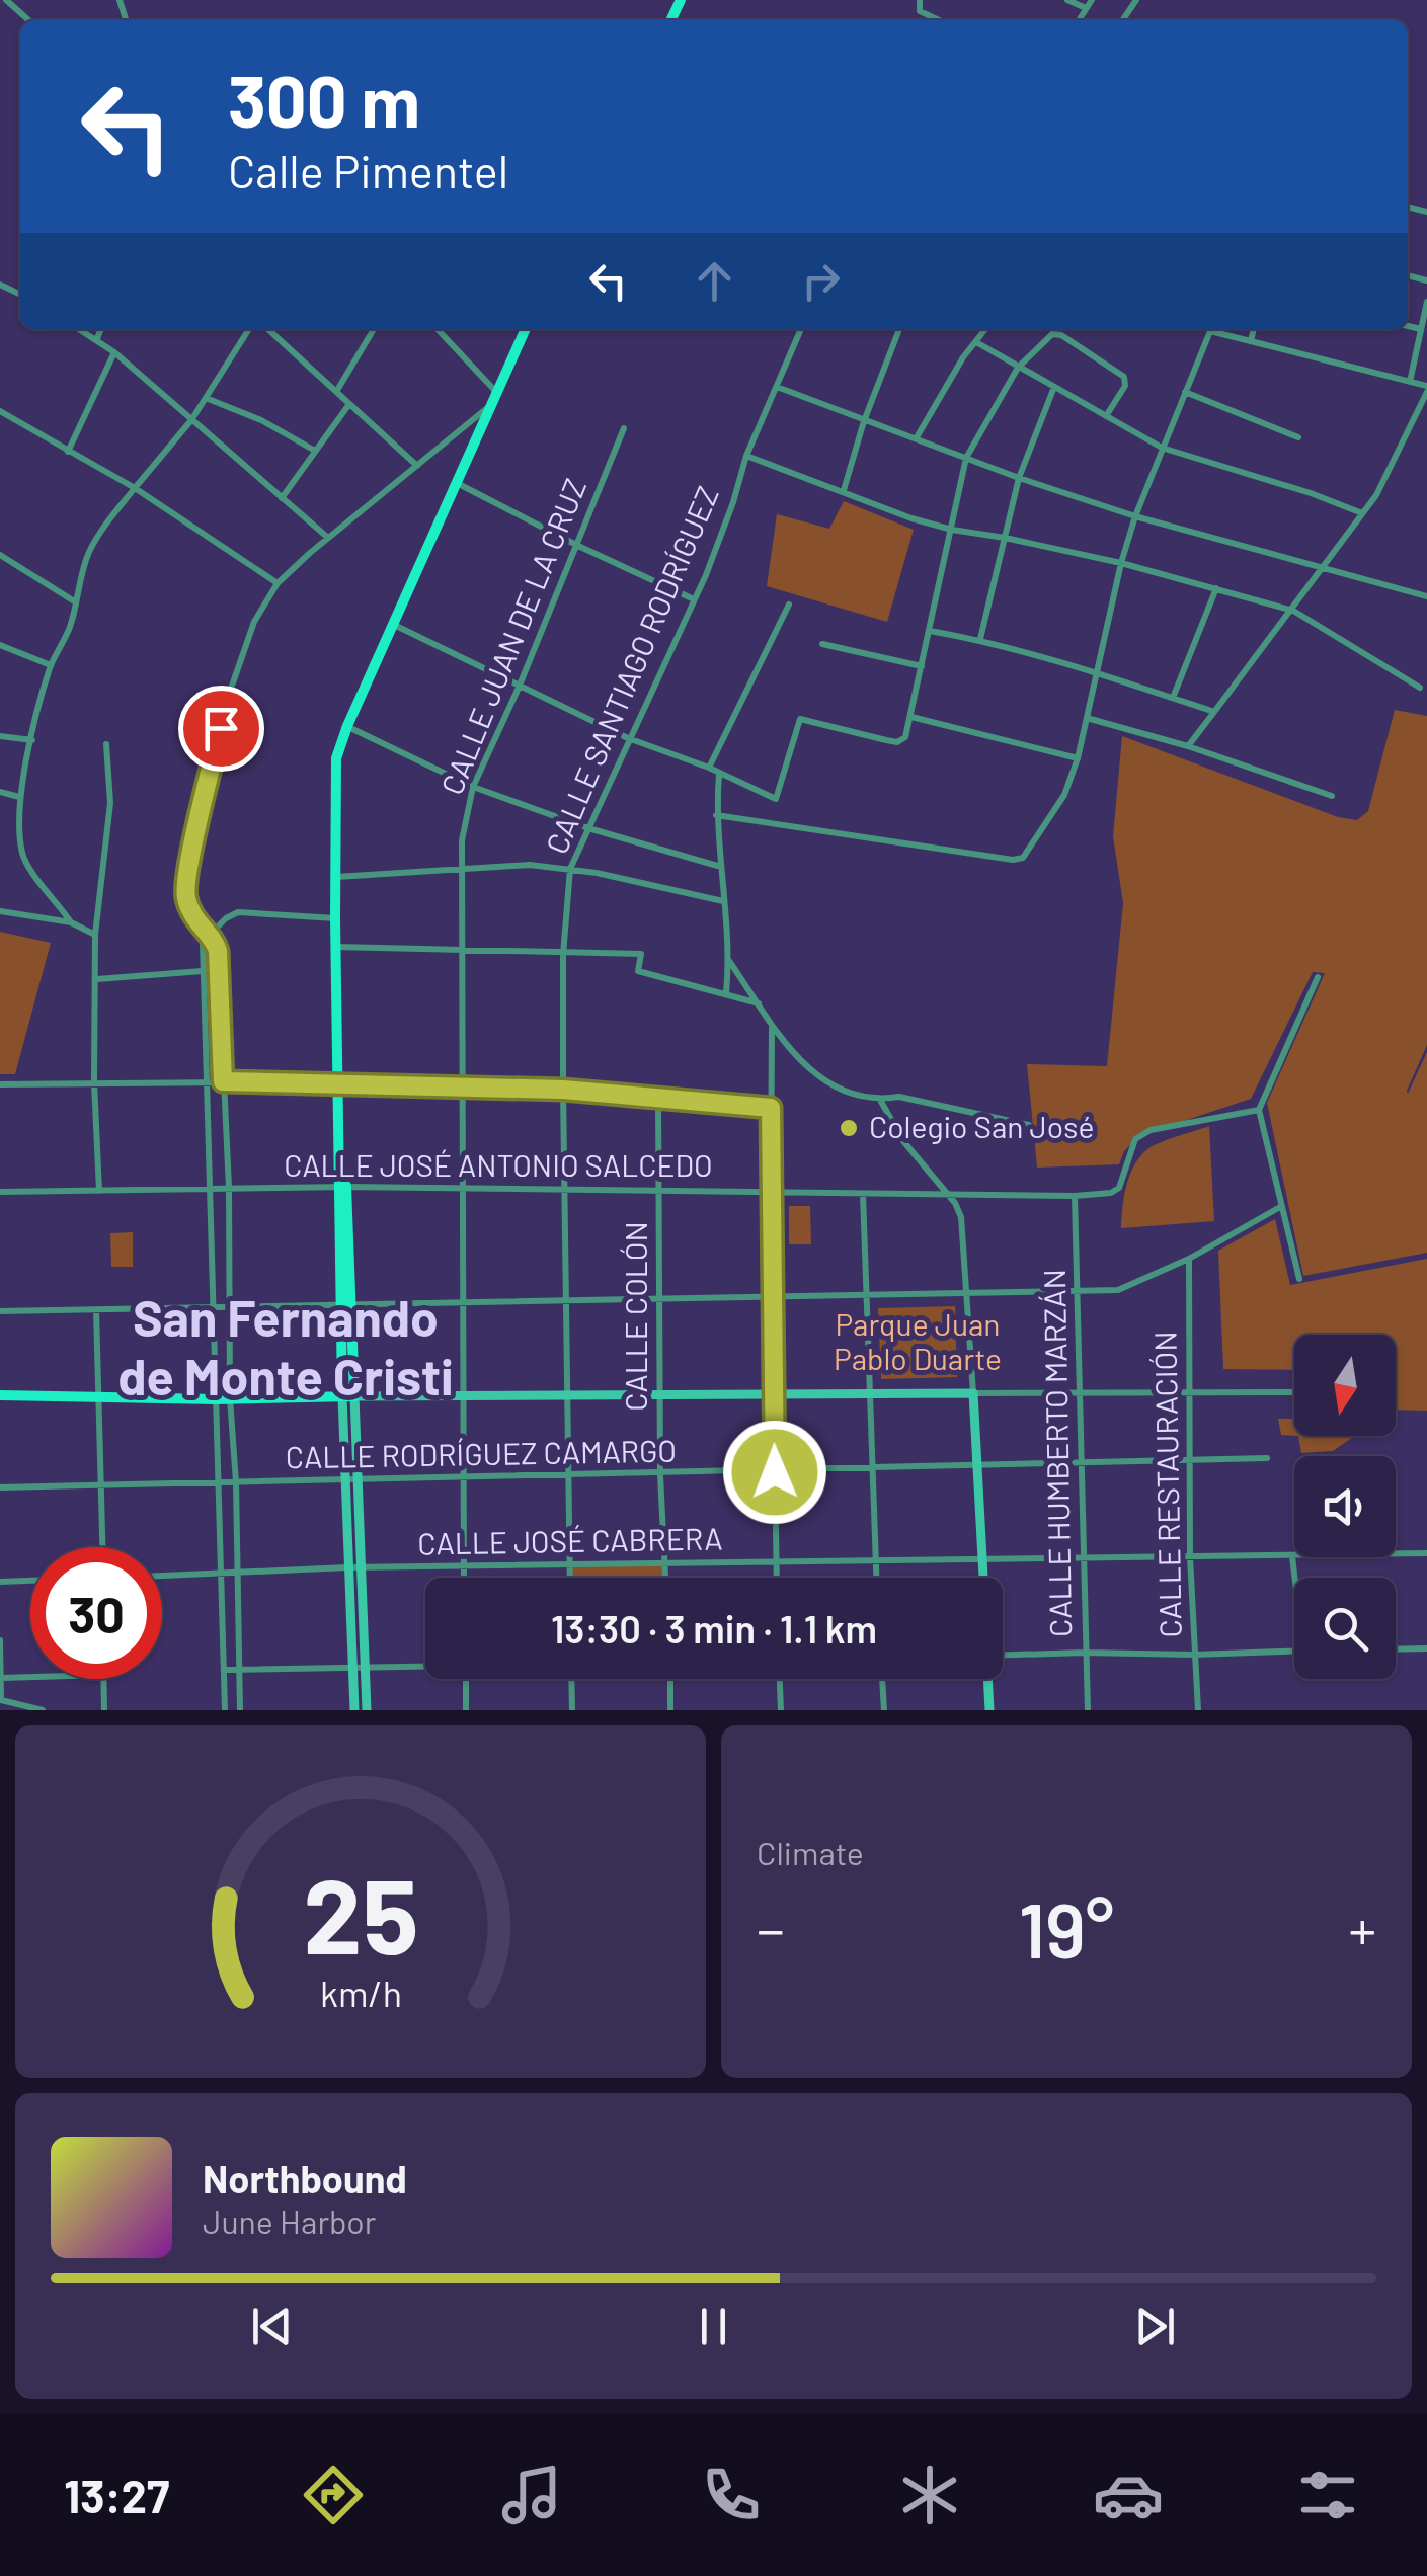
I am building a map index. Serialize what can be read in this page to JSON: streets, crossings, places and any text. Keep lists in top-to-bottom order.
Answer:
{
  "streets": {
    "street": [
      "CALLE JUAN DE LA CRUZ",
      "CALLE SANTIAGO RODRÍGUEZ",
      "CALLE JOSÉ ANTONIO SALCEDO",
      "CALLE COLÓN",
      "CALLE HUMBERTO MARZÁN",
      "CALLE RODRÍGUEZ CAMARGO",
      "CALLE RESTAURACIÓN",
      "CALLE JOSÉ CABRERA"
    ]
  },
  "crossings": [
    ["CALLE JUAN DE LA CRUZ", "CALLE JOSÉ ANTONIO SALCEDO"],
    ["CALLE JUAN DE LA CRUZ", "CALLE RODRÍGUEZ CAMARGO"],
    ["CALLE JUAN DE LA CRUZ", "CALLE JOSÉ CABRERA"],
    ["CALLE SANTIAGO RODRÍGUEZ", "CALLE JOSÉ ANTONIO SALCEDO"],
    ["CALLE SANTIAGO RODRÍGUEZ", "CALLE RODRÍGUEZ CAMARGO"],
    ["CALLE SANTIAGO RODRÍGUEZ", "CALLE JOSÉ CABRERA"],
    ["CALLE JOSÉ ANTONIO SALCEDO", "CALLE COLÓN"],
    ["CALLE JOSÉ ANTONIO SALCEDO", "CALLE HUMBERTO MARZÁN"],
    ["CALLE COLÓN", "CALLE RODRÍGUEZ CAMARGO"],
    ["CALLE COLÓN", "CALLE JOSÉ CABRERA"],
    ["CALLE HUMBERTO MARZÁN", "CALLE RODRÍGUEZ CAMARGO"],
    ["CALLE HUMBERTO MARZÁN", "CALLE JOSÉ CABRERA"],
    ["CALLE RODRÍGUEZ CAMARGO", "CALLE RESTAURACIÓN"],
    ["CALLE RESTAURACIÓN", "CALLE JOSÉ CABRERA"]
  ],
  "districts": ["San Fernando de Monte Cristi"],
  "parks": ["Parque Juan Pablo Duarte"],
  "places": ["Colegio San José"],
  "north": "bottom",
  "page": {
    "turn": ["300 m", "Calle Pimentel"],
    "limit": "30",
    "trip": "13:30 · 3 min · 1.1 km",
    "tile": "Climate",
    "heat": ["−", "19°", "+"],
    "song": ["Northbound", "June Harbor"],
    "tabs": "13:27",
    "gauge": ["25", "km/h"]
  }
}
